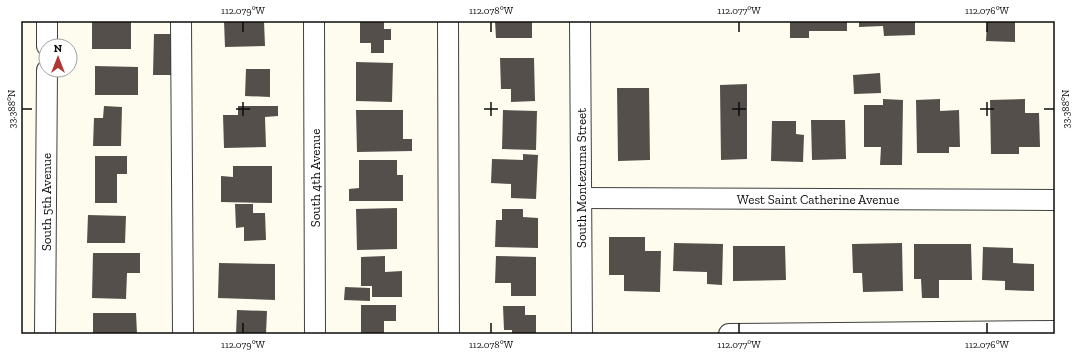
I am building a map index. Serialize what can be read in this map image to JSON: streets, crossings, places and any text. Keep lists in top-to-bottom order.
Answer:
{
  "streets": {
    "street": [
      "South 4th Avenue",
      "South Montezuma Street",
      "West Saint Catherine Avenue",
      "South 5th Avenue"
    ]
  },
  "crossings": [
    ["South Montezuma Street", "West Saint Catherine Avenue"]
  ],
  "north": "top",
  "coordinates": [
    "112.079°W",
    "112.078°W",
    "112.077°W",
    "112.076°W",
    "33.388°N"
  ]
}
